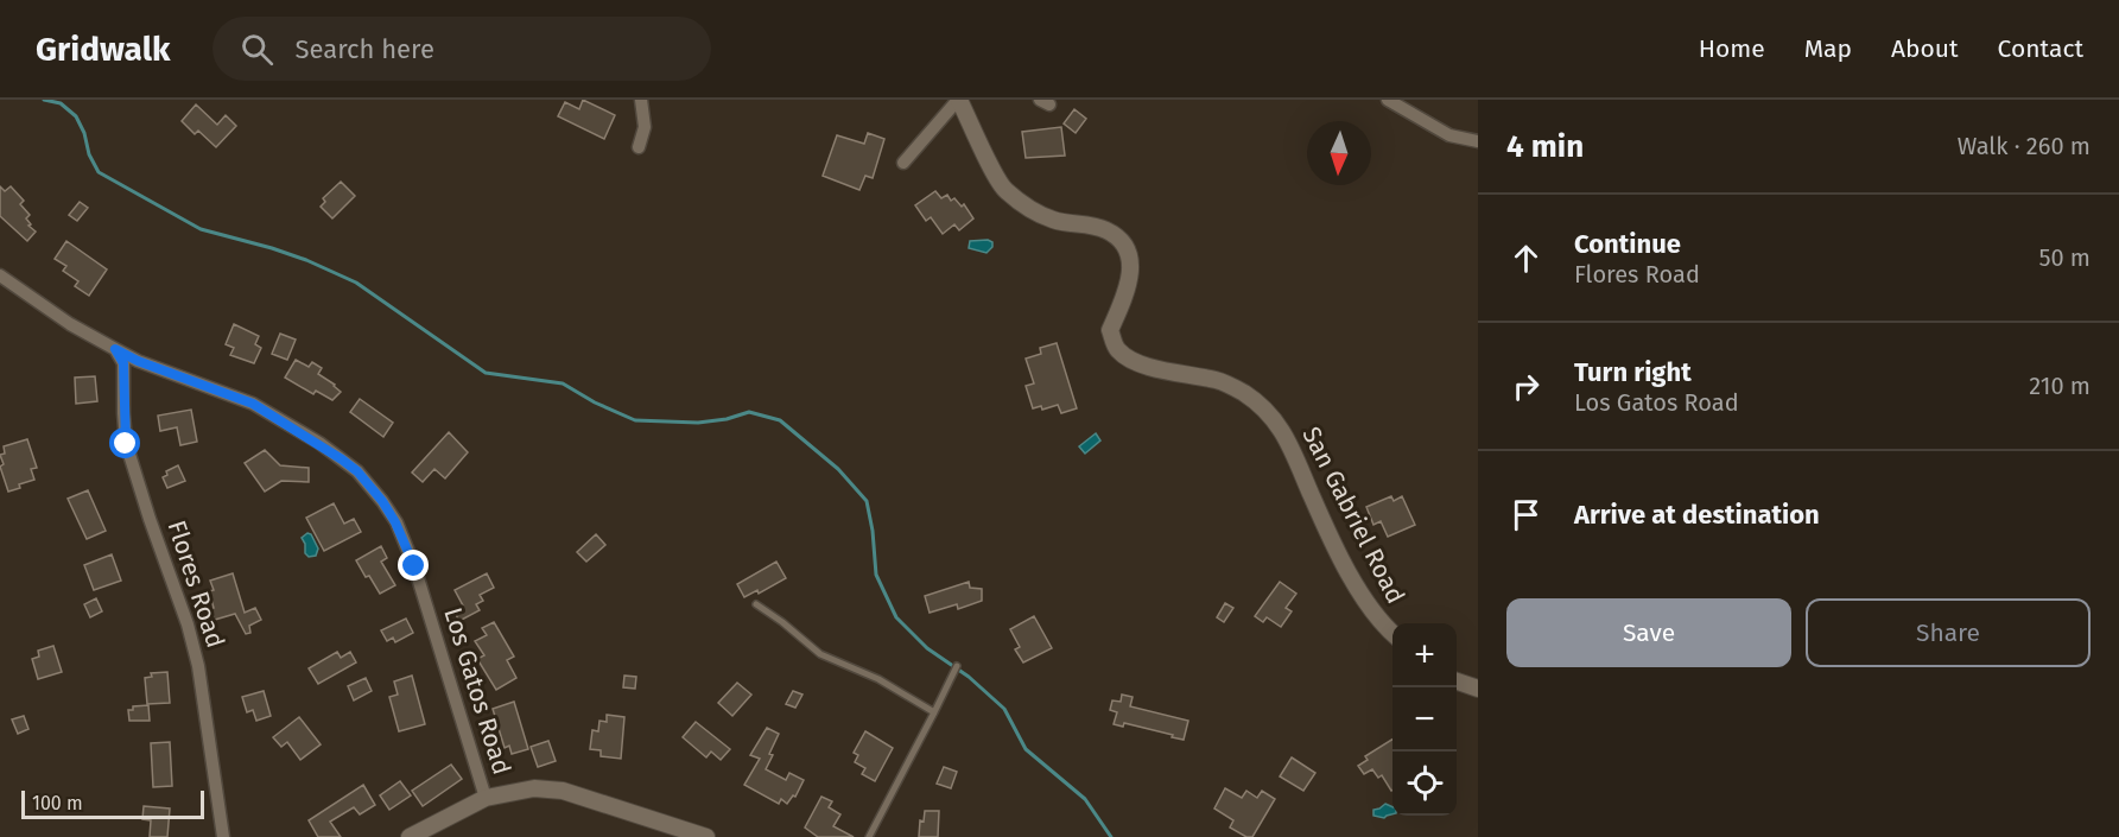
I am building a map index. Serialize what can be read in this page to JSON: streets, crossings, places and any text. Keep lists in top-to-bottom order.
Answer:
{
  "streets": {
    "street": ["San Gabriel Road", "Flores Road", "Los Gatos Road"]
  },
  "crossings": [
    ["Flores Road", "Los Gatos Road"]
  ],
  "scale_bar": "100 m",
  "north": "bottom",
  "page": {
    "header": "Gridwalk",
    "search": "Search here",
    "nav": [
      "Home",
      "Map",
      "About",
      "Contact"
    ],
    "heading": ["4 min", "Walk · 260 m"],
    "list": [
      ["Continue", "Flores Road", "50 m"],
      ["Turn right", "Los Gatos Road", "210 m"],
      "Arrive at destination"
    ],
    "buttons": ["Save", "Share"],
    "map_buttons": ["+", "−"],
    "scale": "100 m"
  }
}
